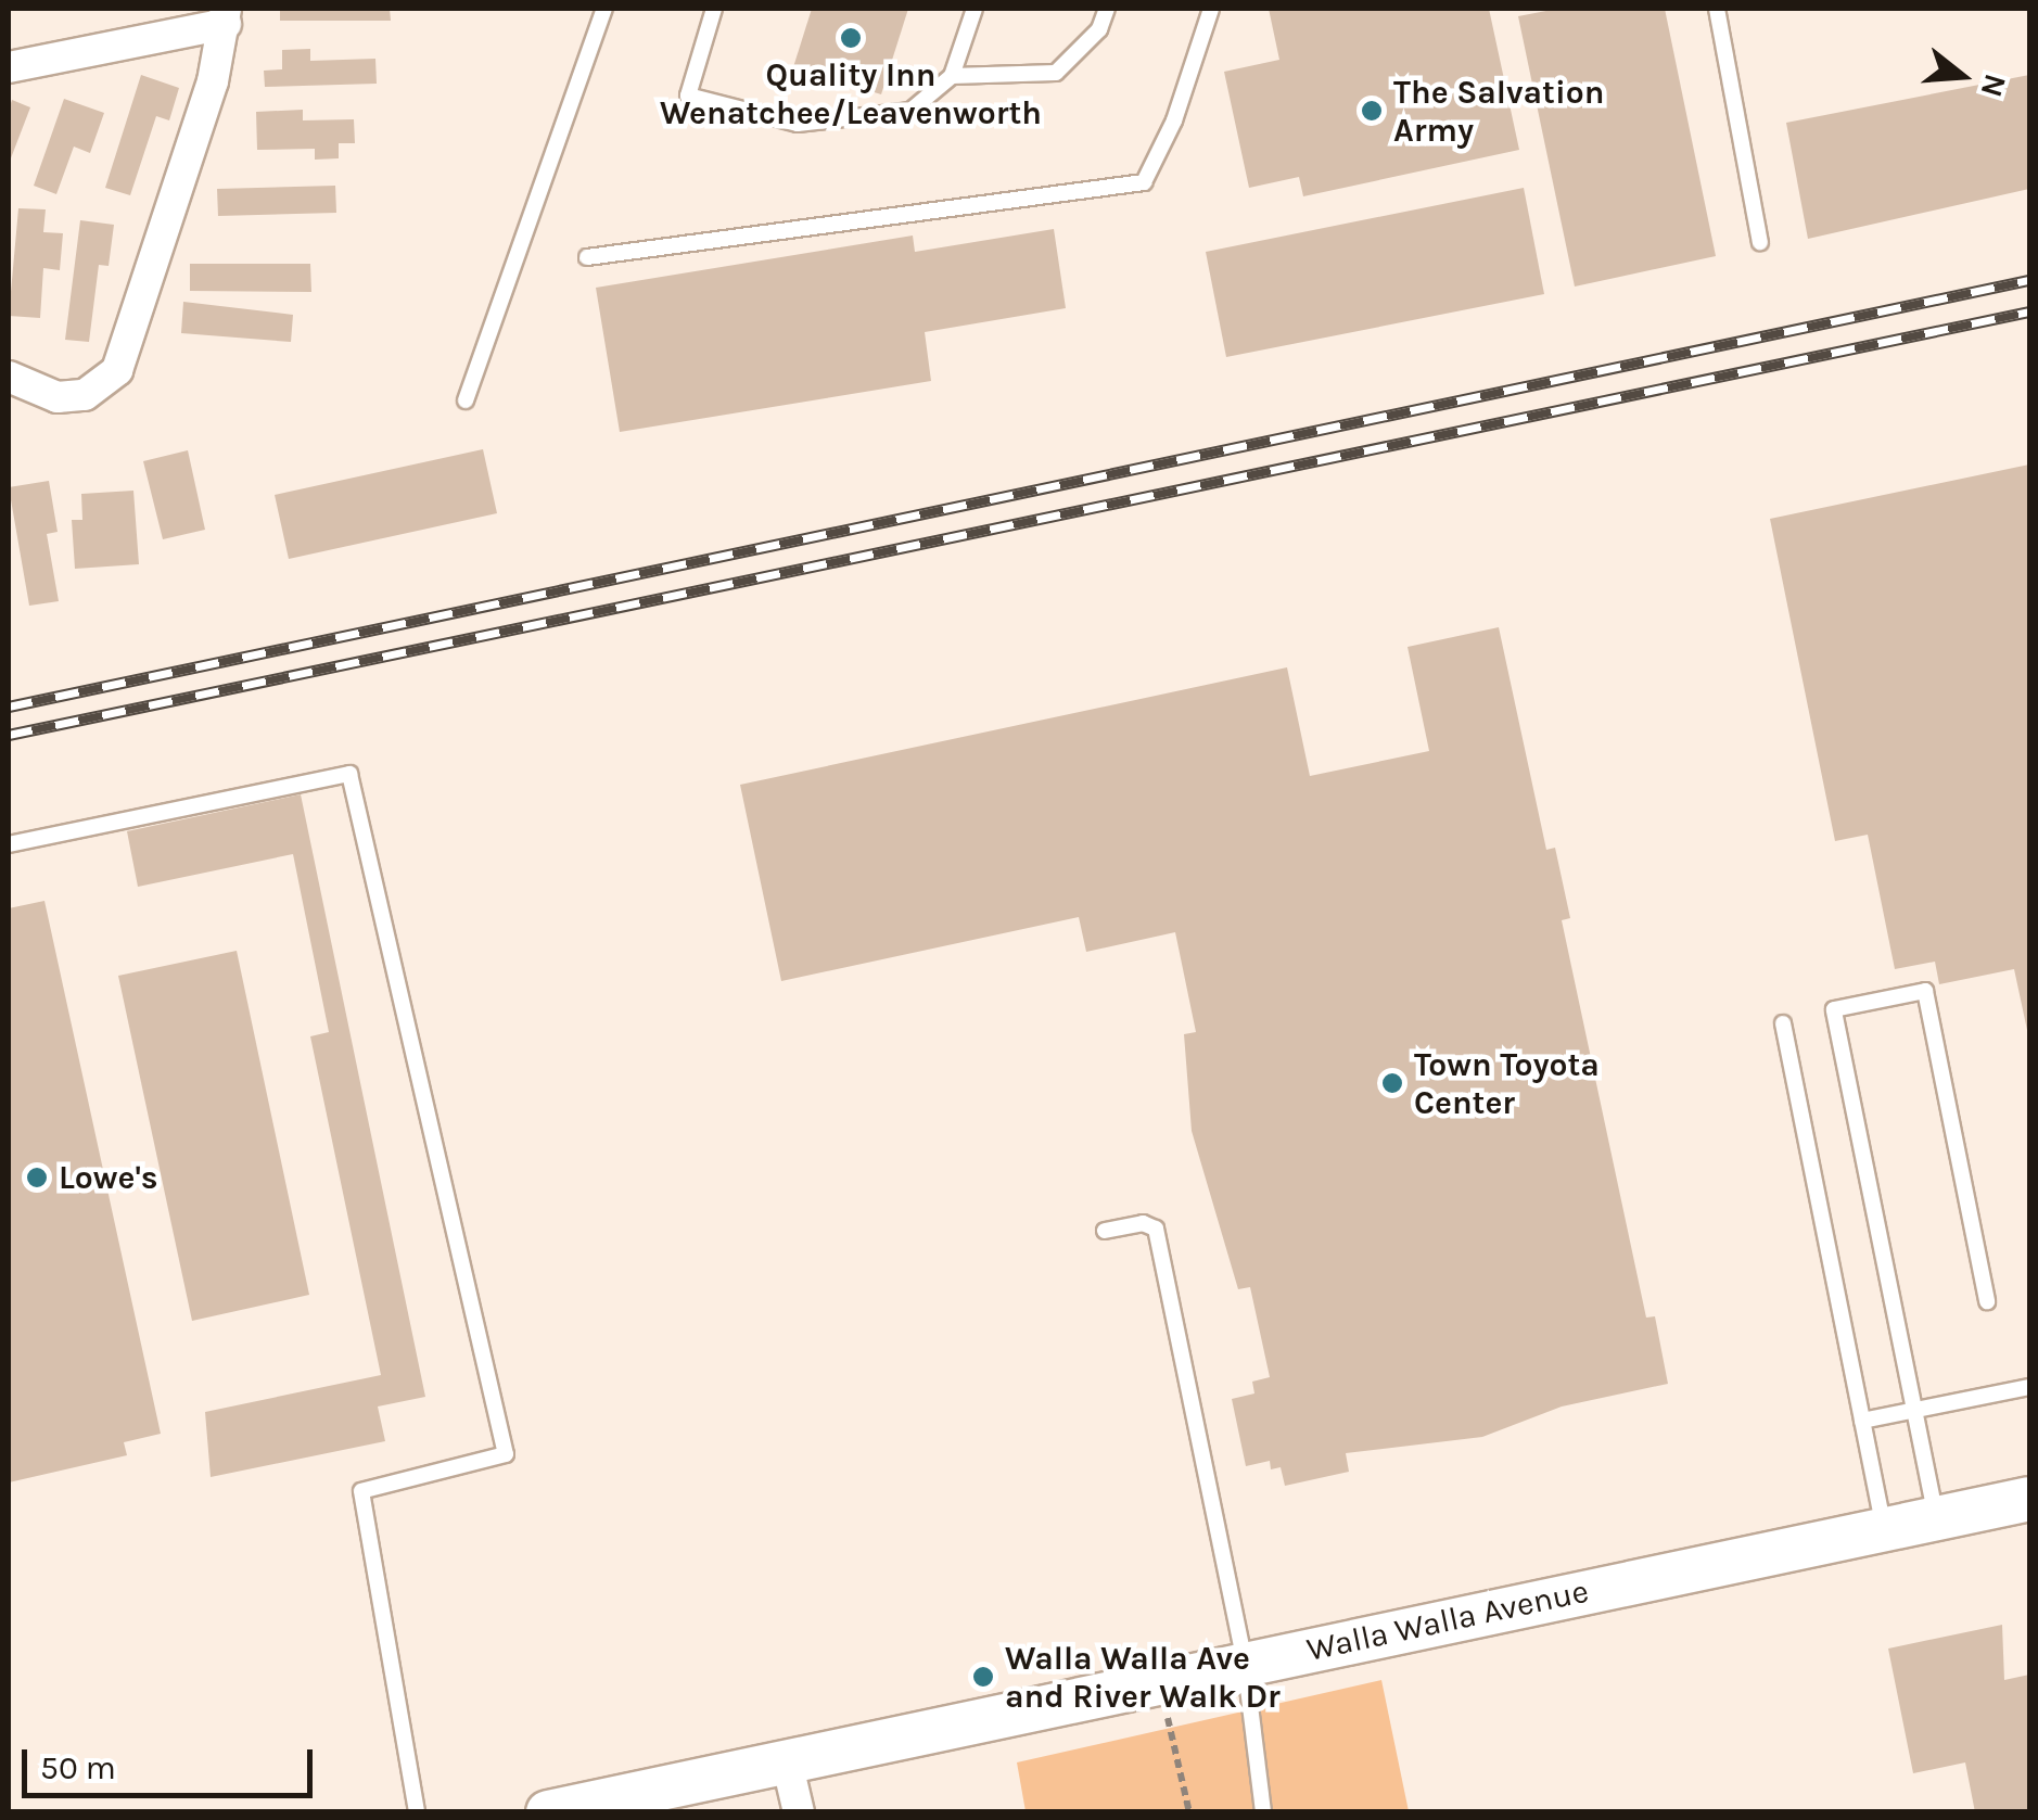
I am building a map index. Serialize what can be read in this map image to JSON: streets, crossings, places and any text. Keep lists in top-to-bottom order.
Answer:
{
  "streets": {
    "street": ["Walla Walla Avenue"]
  },
  "places": [
    "Quality Inn Wenatchee/Leavenworth",
    "The Salvation Army",
    "Town Toyota Center",
    "Lowe's",
    "Walla Walla Ave and River Walk Dr"
  ],
  "scale_bar": "50 m",
  "north": "right"
}
